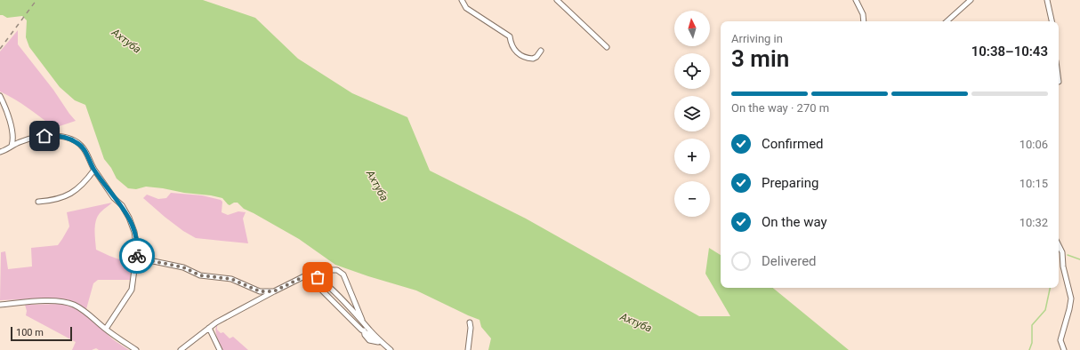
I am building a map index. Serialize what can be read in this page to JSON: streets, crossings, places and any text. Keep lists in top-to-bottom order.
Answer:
{
  "water": ["Ахтуба"],
  "scale_bar": "100 m",
  "north": "top",
  "page": {
    "map_buttons": ["+", "−"],
    "heading": ["3 min", "Arriving in", "10:38–10:43"],
    "bar": "On the way · 270 m",
    "list": [
      ["Confirmed", "10:06"],
      ["Preparing", "10:15"],
      ["On the way", "10:32"],
      "Delivered"
    ],
    "scale": "100 m"
  }
}
